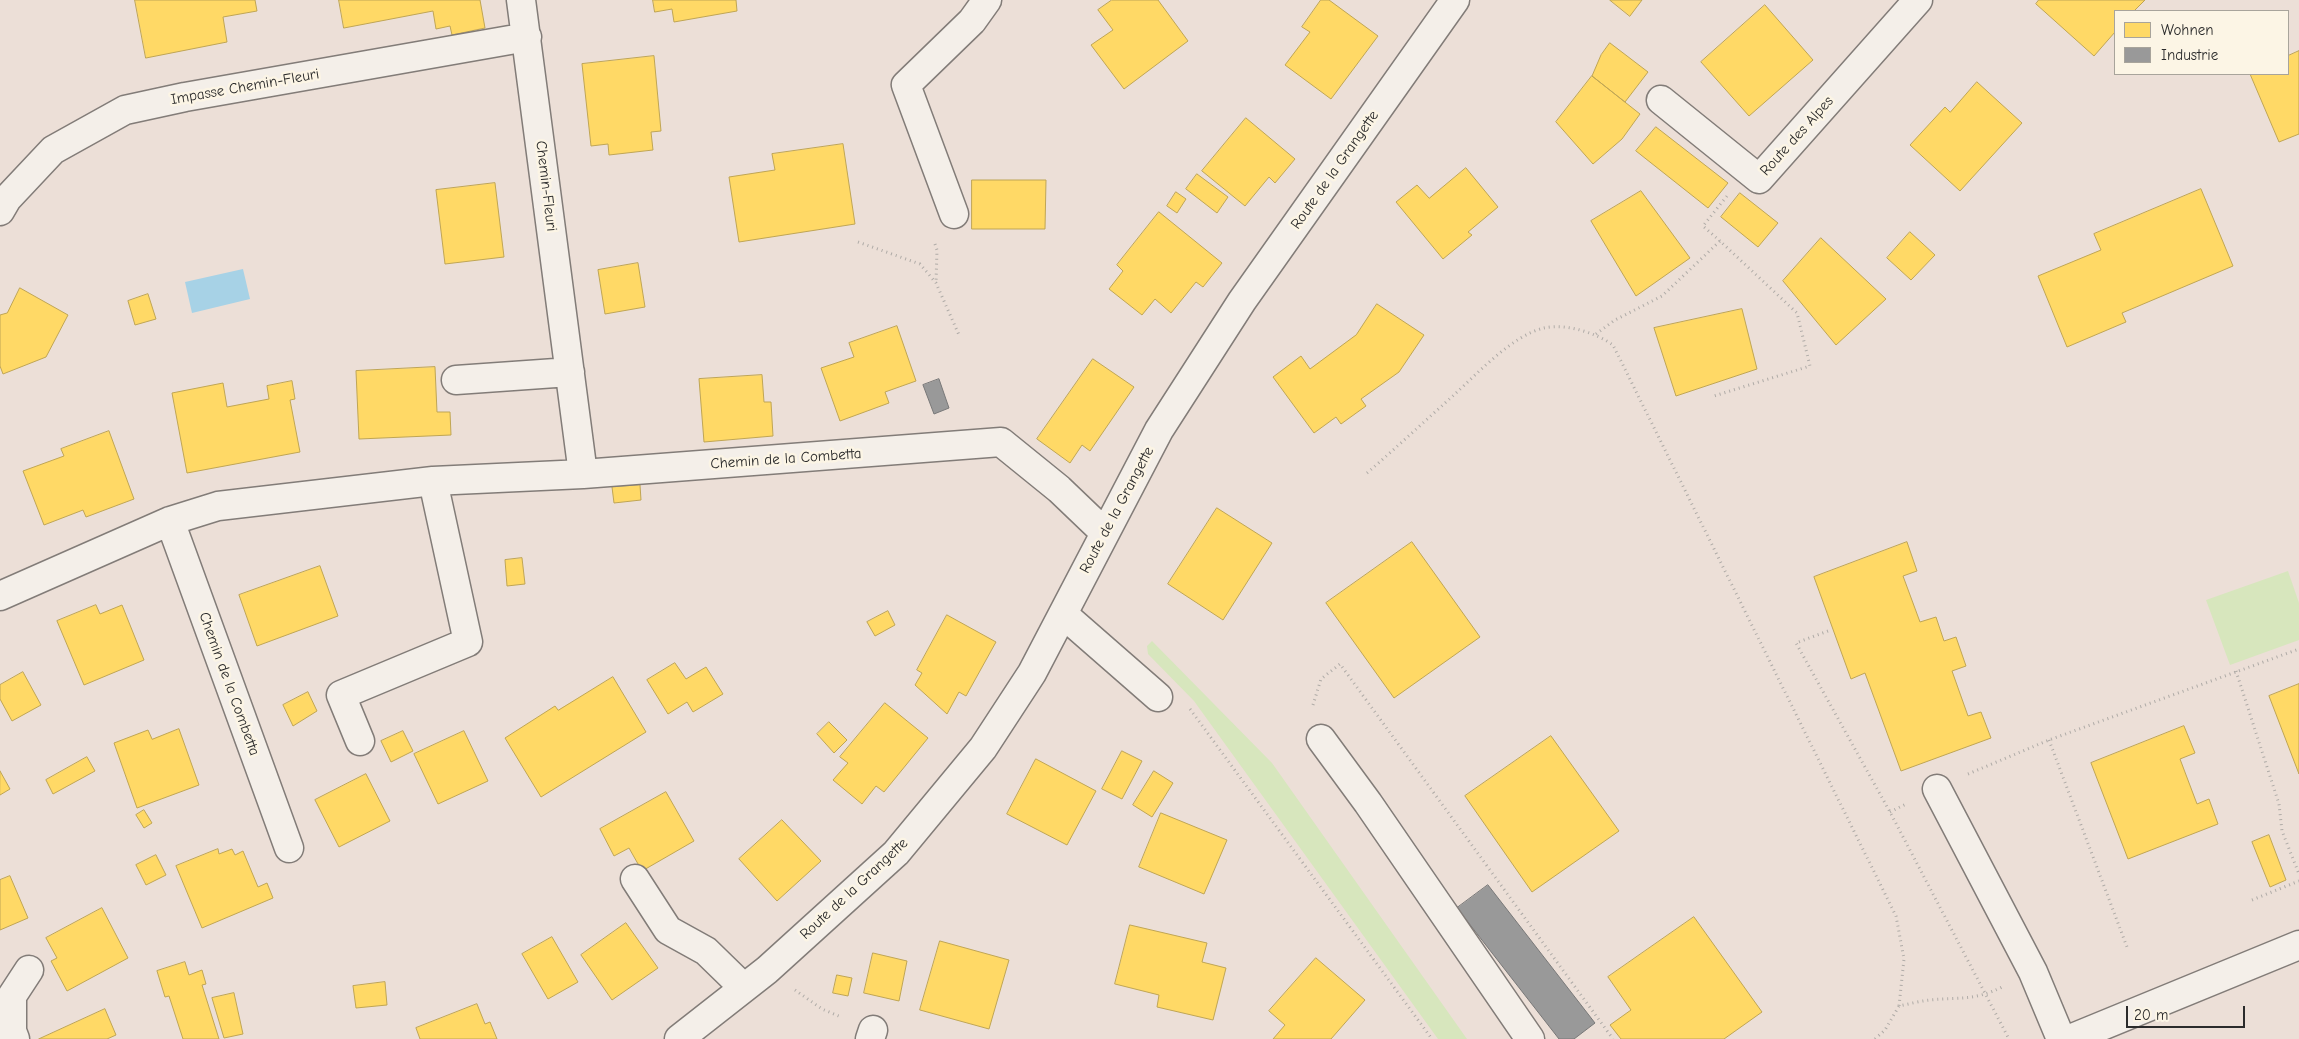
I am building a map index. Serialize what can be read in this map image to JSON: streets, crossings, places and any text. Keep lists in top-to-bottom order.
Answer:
{
  "streets": {
    "street": [
      "Impasse Chemin-Fleuri",
      "Route des Alpes",
      "Route de la Grangette",
      "Chemin-Fleuri",
      "Chemin de la Combetta"
    ]
  },
  "crossings": [
    ["Impasse Chemin-Fleuri", "Chemin-Fleuri"],
    ["Route de la Grangette", "Chemin de la Combetta"],
    ["Chemin-Fleuri", "Chemin de la Combetta"]
  ],
  "legend": ["Wohnen", "Industrie"],
  "scale_bar": "20 m"
}
